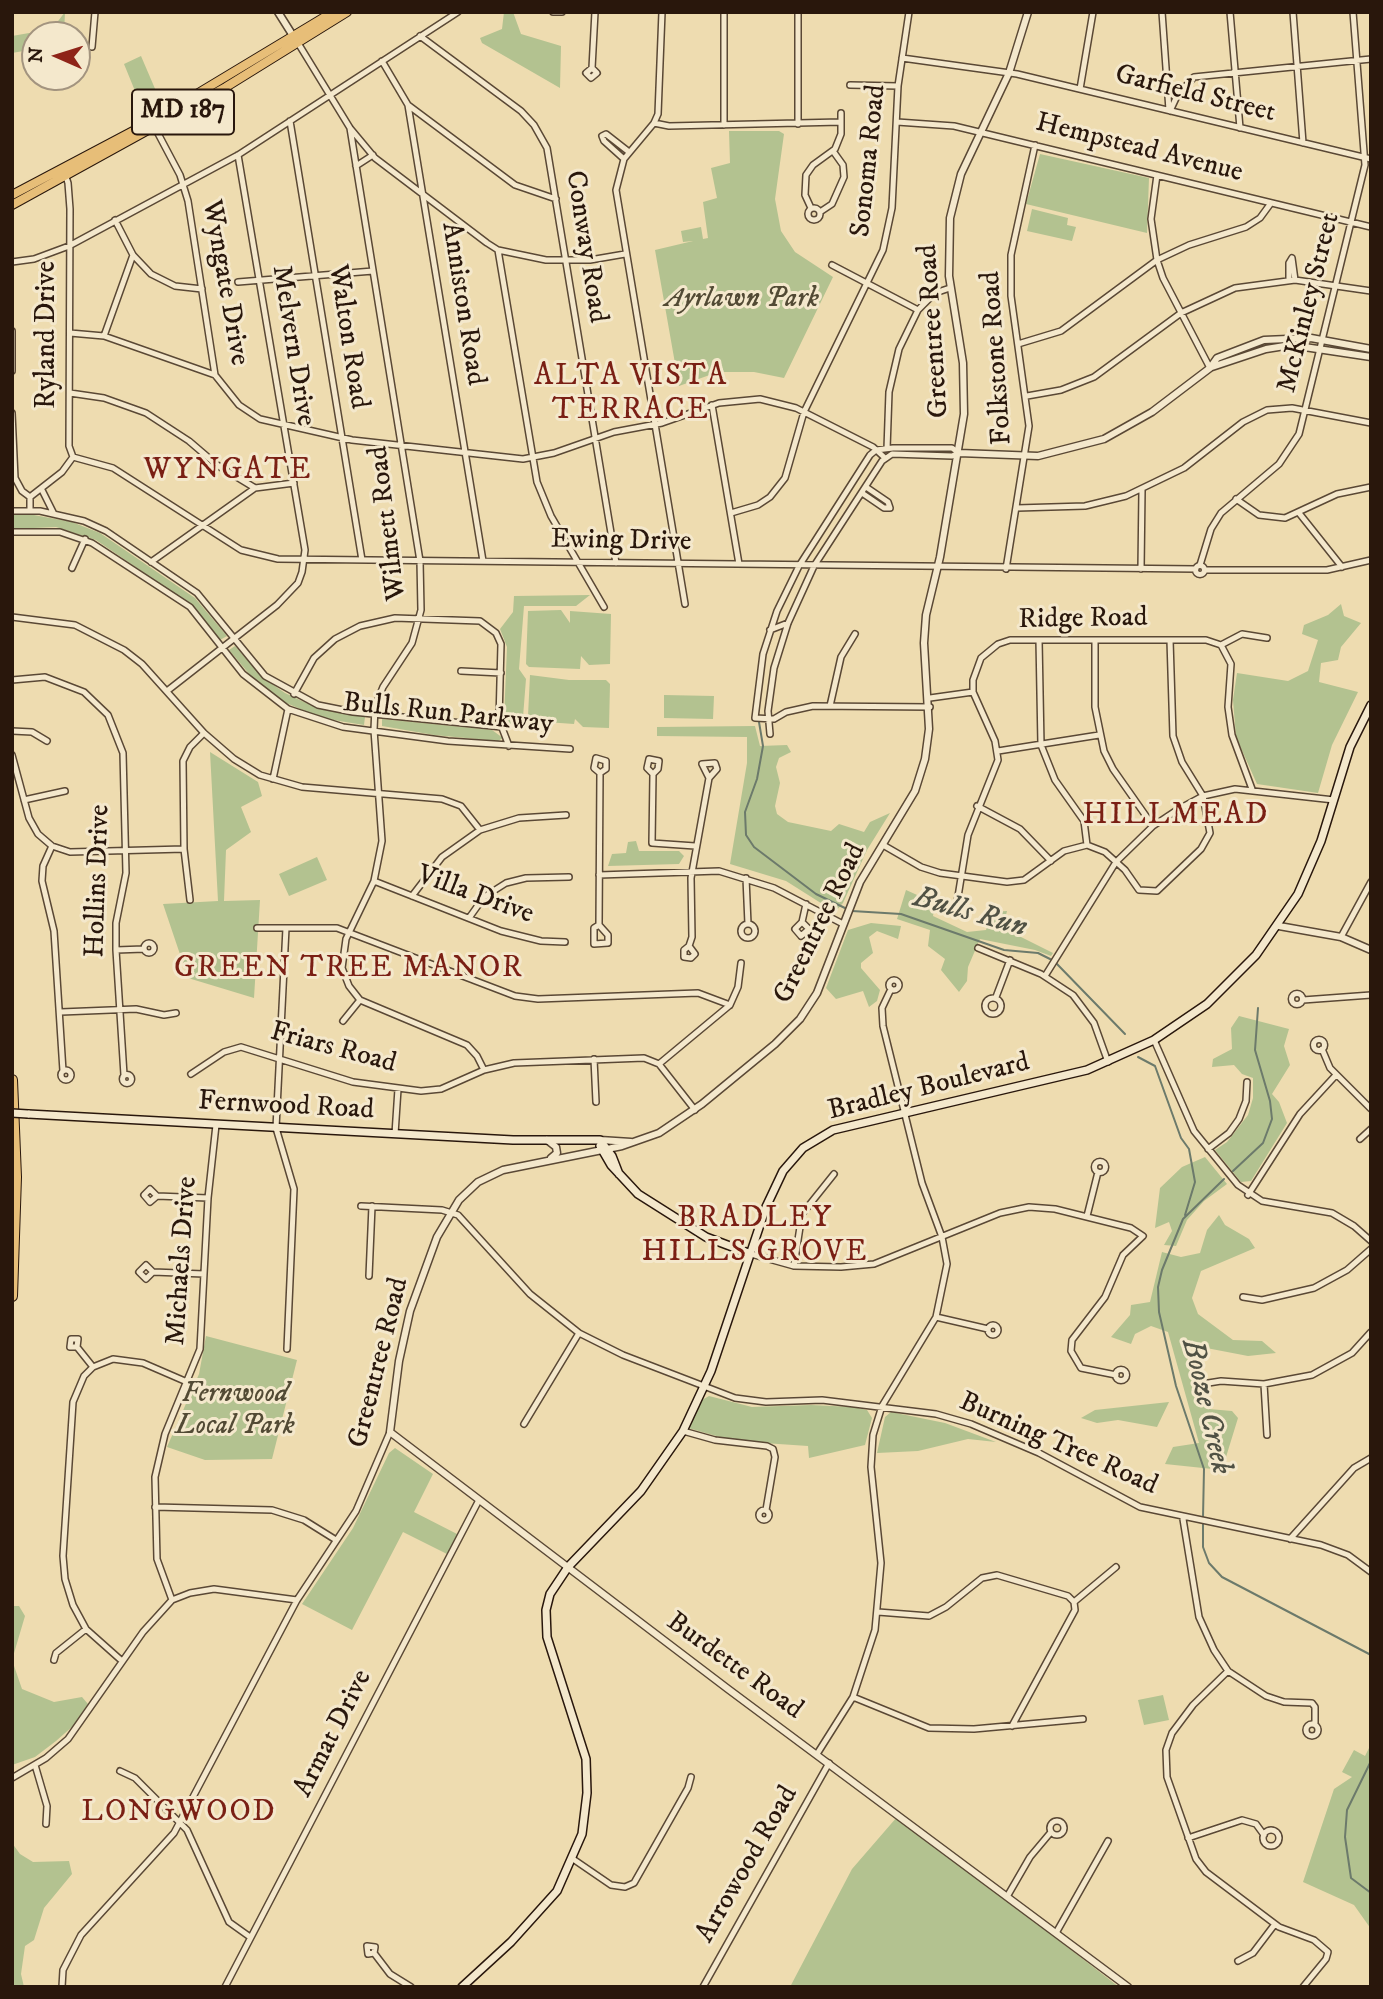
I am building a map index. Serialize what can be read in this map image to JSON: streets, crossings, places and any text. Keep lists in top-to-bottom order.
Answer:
{
  "streets": {
    "main road": ["MD 187", "Bradley Boulevard", "Fernwood Road"],
    "street": [
      "Garfield Street",
      "Hempstead Avenue",
      "Sonoma Road",
      "Conway Road",
      "Wyngate Drive",
      "McKinley Street",
      "Anniston Road",
      "Greentree Road",
      "Ryland Drive",
      "Walton Road",
      "Melvern Drive",
      "Folkstone Road",
      "Wilmett Road",
      "Ewing Drive",
      "Ridge Road",
      "Bulls Run Parkway",
      "Hollins Drive",
      "Villa Drive",
      "Friars Road",
      "Michaels Drive",
      "Burning Tree Road",
      "Burdette Road",
      "Armat Drive",
      "Arrowood Road"
    ]
  },
  "crossings": [
    ["Garfield Street", "Sonoma Road"],
    ["Garfield Street", "McKinley Street"],
    ["Garfield Street", "Greentree Road"],
    ["MD 187", "Wyngate Drive"],
    ["MD 187", "Ryland Drive"],
    ["Hempstead Avenue", "Sonoma Road"],
    ["Hempstead Avenue", "McKinley Street"],
    ["Hempstead Avenue", "Greentree Road"],
    ["Hempstead Avenue", "Folkstone Road"],
    ["Sonoma Road", "Wyngate Drive"],
    ["Conway Road", "Wyngate Drive"],
    ["Conway Road", "Ewing Drive"],
    ["Wyngate Drive", "Anniston Road"],
    ["Wyngate Drive", "Walton Road"],
    ["Wyngate Drive", "Melvern Drive"],
    ["Wyngate Drive", "Wilmett Road"],
    ["McKinley Street", "Ewing Drive"],
    ["Anniston Road", "Ewing Drive"],
    ["Greentree Road", "Ewing Drive"],
    ["Greentree Road", "Fernwood Road"],
    ["Greentree Road", "Burning Tree Road"],
    ["Greentree Road", "Burdette Road"],
    ["Ryland Drive", "Ewing Drive"],
    ["Walton Road", "Ewing Drive"],
    ["Melvern Drive", "Ewing Drive"],
    ["Folkstone Road", "Ewing Drive"],
    ["Wilmett Road", "Ewing Drive"],
    ["Wilmett Road", "Bulls Run Parkway"],
    ["Wilmett Road", "Villa Drive"],
    ["Bradley Boulevard", "Burning Tree Road"],
    ["Bradley Boulevard", "Burdette Road"],
    ["Fernwood Road", "Michaels Drive"],
    ["Burdette Road", "Armat Drive"],
    ["Burdette Road", "Arrowood Road"]
  ],
  "districts": [
    "ALTA VISTA TERRACE",
    "WYNGATE",
    "HILLMEAD",
    "GREEN TREE MANOR",
    "BRADLEY HILLS GROVE",
    "LONGWOOD"
  ],
  "water": ["Bulls Run", "Booze Creek"],
  "parks": ["Ayrlawn Park", "Fernwood Local Park"],
  "north": "left"
}
